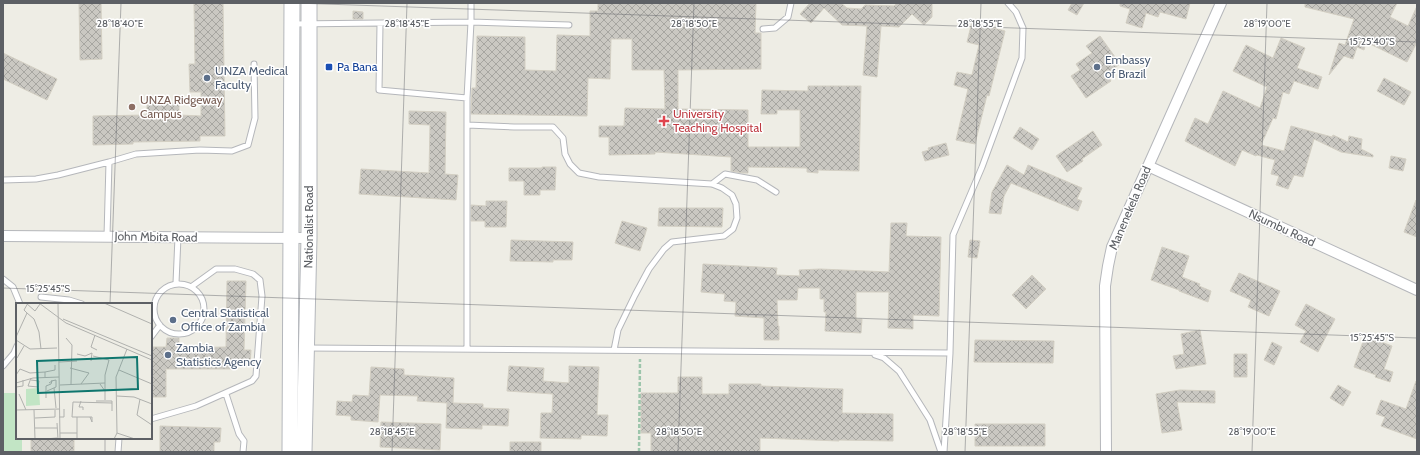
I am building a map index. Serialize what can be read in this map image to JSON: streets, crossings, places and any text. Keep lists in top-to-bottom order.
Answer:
{
  "streets": {
    "main road": ["Nationalist Road"],
    "street": ["Manenekela Road", "Nsumbu Road", "John Mbita Road"]
  },
  "crossings": [
    ["Manenekela Road", "Nsumbu Road"],
    ["Nationalist Road", "John Mbita Road"]
  ],
  "places": {
    "transit": ["Pa Bana"],
    "other": [
      "Embassy of Brazil",
      "UNZA Medical Faculty",
      "UNZA Ridgeway Campus",
      "Central Statistical Office of Zambia",
      "Zambia Statistics Agency"
    ],
    "health": ["University Teaching Hospital"]
  },
  "coordinates": [
    "28°18'40\"E",
    "28°18'45\"E",
    "28°18'50\"E",
    "28°18'55\"E",
    "28°19'00\"E",
    "15°25'40\"S",
    "15°25'45\"S"
  ]
}
